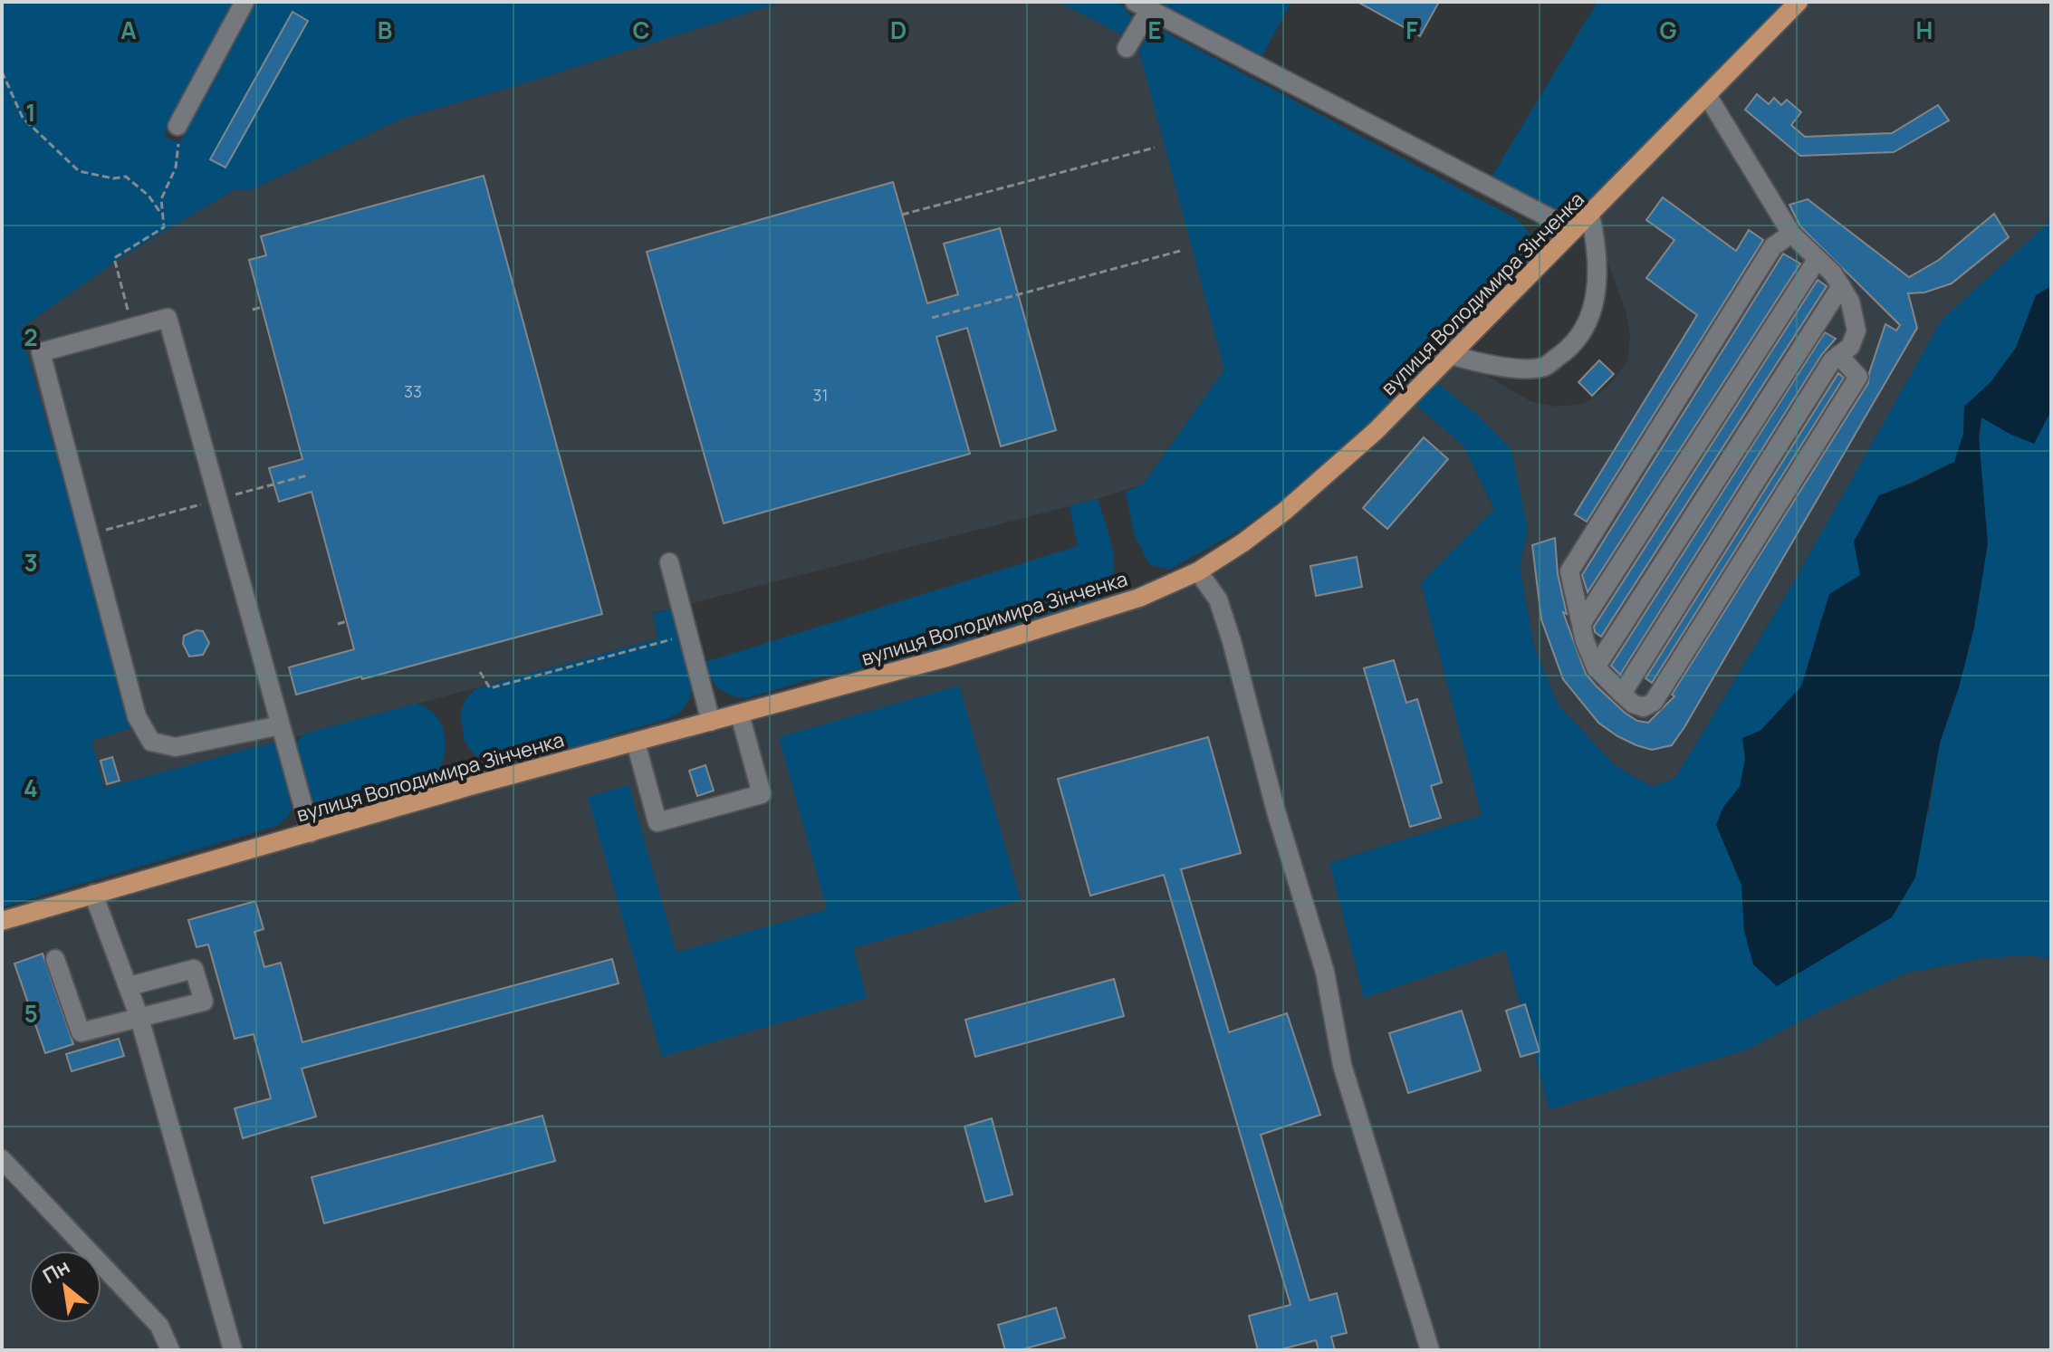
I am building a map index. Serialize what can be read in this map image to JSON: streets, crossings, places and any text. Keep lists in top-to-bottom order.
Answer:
{
  "streets": {
    "main road": ["вулиця Володимира Зінченка"]
  },
  "house_numbers": ["33", "31"],
  "north": "top left",
  "grid": {
    "columns": [
      "A",
      "B",
      "C",
      "D",
      "E",
      "F",
      "G",
      "H"
    ],
    "rows": [
      "1",
      "2",
      "3",
      "4",
      "5"
    ]
  }
}
